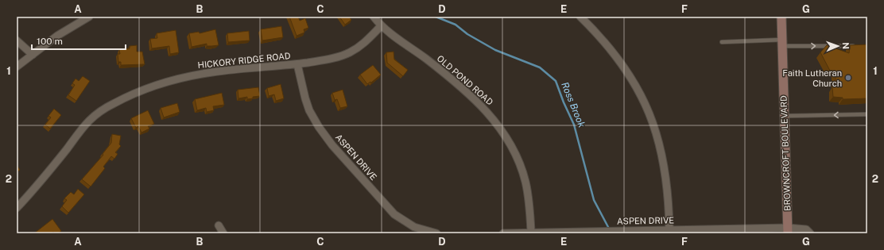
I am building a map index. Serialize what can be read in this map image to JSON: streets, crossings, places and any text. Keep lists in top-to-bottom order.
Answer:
{
  "streets": {
    "main road": ["BROWNCROFT BOULEVARD"],
    "street": ["HICKORY RIDGE ROAD", "OLD POND ROAD", "ASPEN DRIVE"]
  },
  "crossings": [
    ["HICKORY RIDGE ROAD", "OLD POND ROAD"],
    ["HICKORY RIDGE ROAD", "ASPEN DRIVE"],
    ["OLD POND ROAD", "ASPEN DRIVE"],
    ["BROWNCROFT BOULEVARD", "ASPEN DRIVE"]
  ],
  "water": ["Ross Brook"],
  "places": ["Faith Lutheran Church"],
  "scale_bar": "100 m",
  "north": "right",
  "grid": {
    "columns": [
      "A",
      "B",
      "C",
      "D",
      "E",
      "F",
      "G"
    ],
    "rows": ["1", "2"]
  }
}
